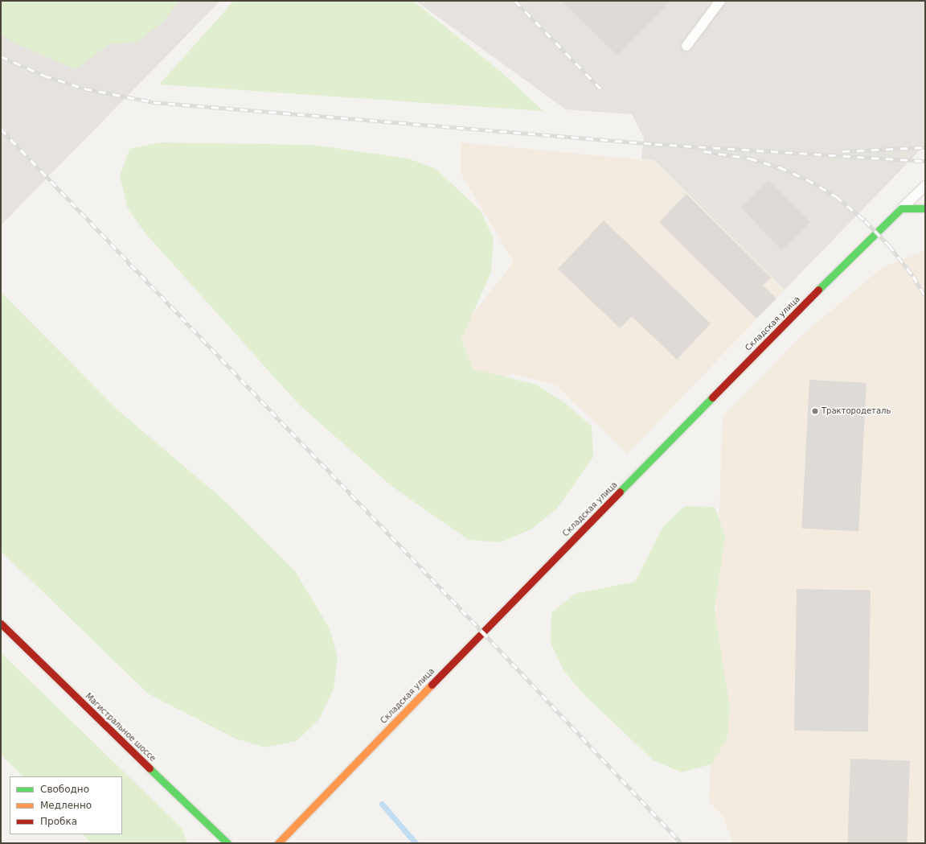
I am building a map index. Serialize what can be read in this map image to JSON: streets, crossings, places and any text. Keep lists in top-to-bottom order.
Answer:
{
  "streets": {
    "street": ["Складская улица", "Магистральное шоссе"]
  },
  "places": ["Трактородеталь"],
  "legend": ["Свободно", "Медленно", "Пробка"]
}
